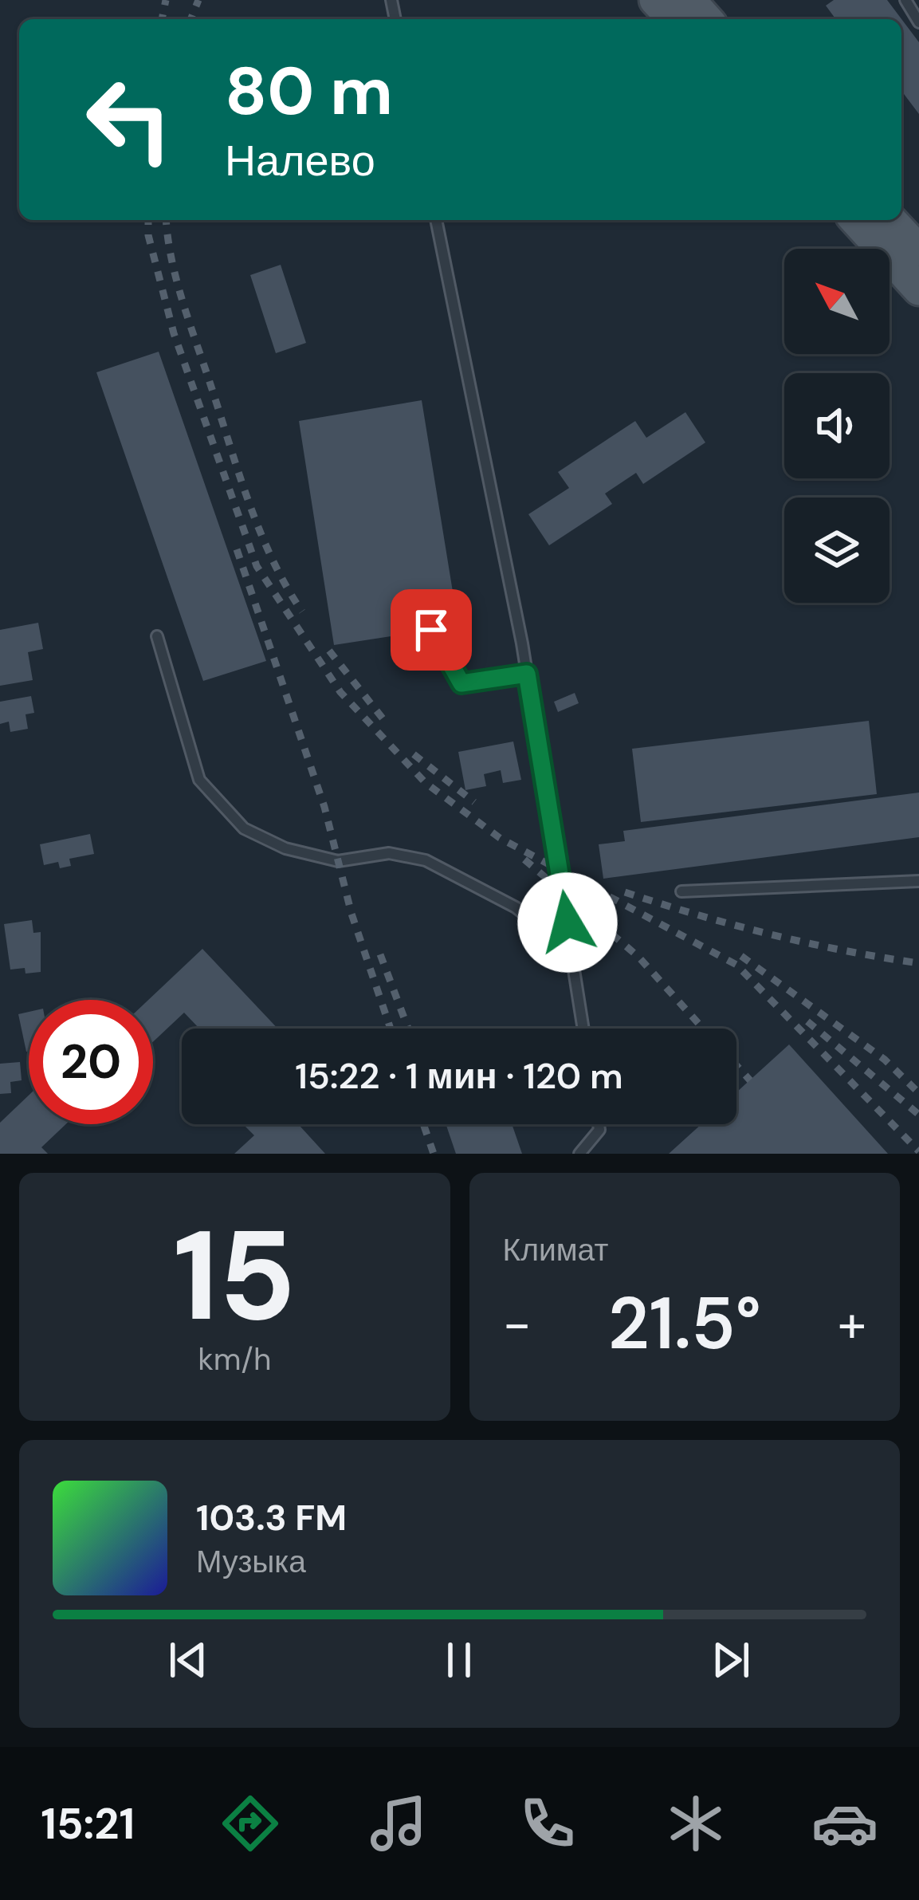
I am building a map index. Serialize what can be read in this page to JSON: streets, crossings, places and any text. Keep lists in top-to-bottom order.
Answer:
{
  "north": "top left",
  "page": {
    "turn": ["80 m", "Налево"],
    "limit": "20",
    "trip": "15:22 · 1 мин · 120 m",
    "tile": [
      ["15", "km/h"],
      "Климат"
    ],
    "heat": ["−", "21.5°", "+"],
    "song": ["103.3 FM", "Музыка"],
    "tabs": "15:21"
  }
}
